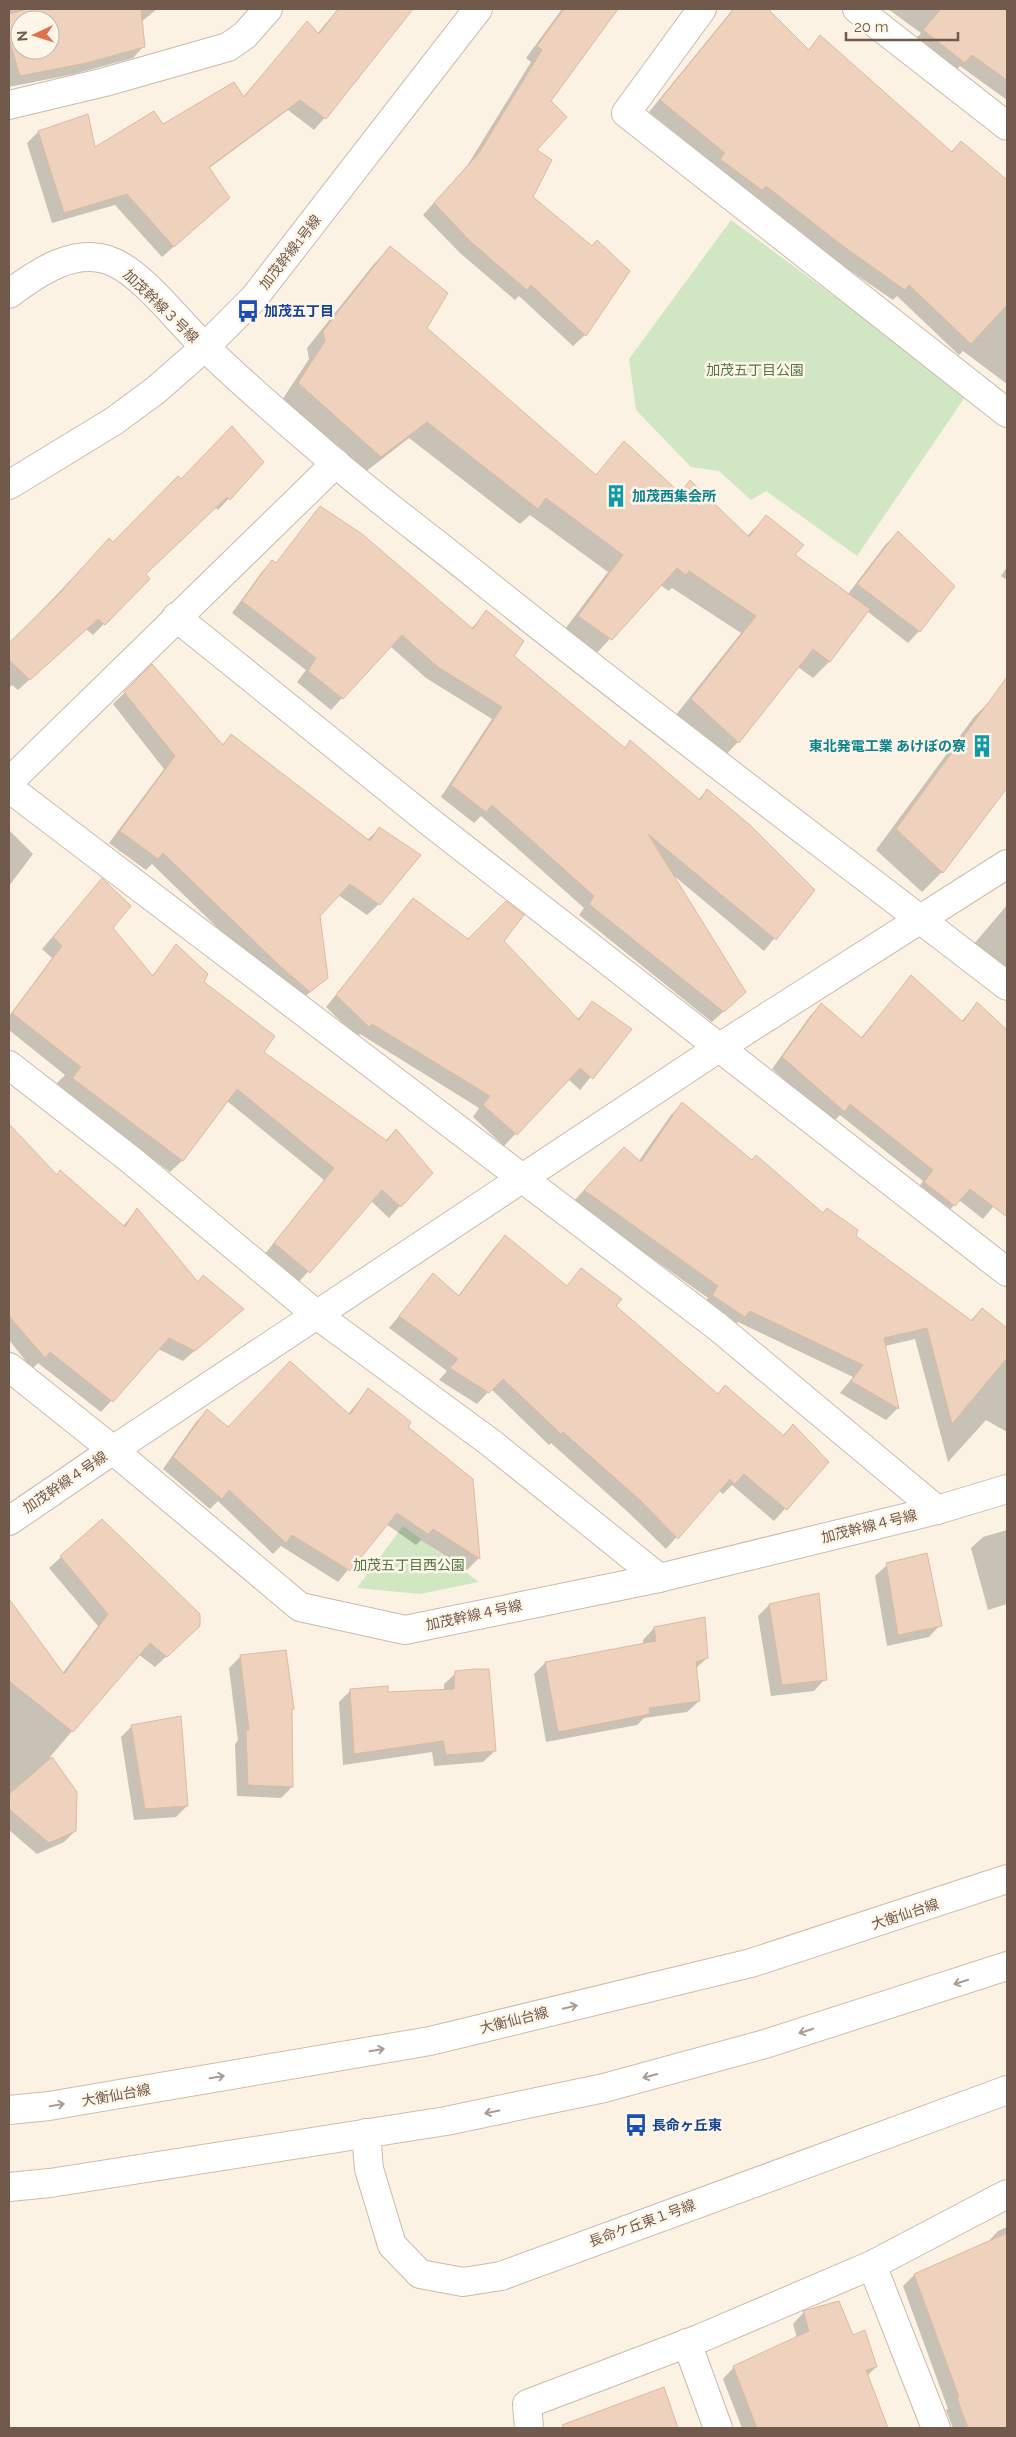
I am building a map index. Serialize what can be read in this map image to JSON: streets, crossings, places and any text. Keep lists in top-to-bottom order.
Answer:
{
  "streets": {
    "street": [
      "加茂幹線1号線",
      "加茂幹線３号線",
      "加茂幹線４号線",
      "大衡仙台線",
      "長命ケ丘東１号線"
    ]
  },
  "crossings": [
    ["加茂幹線1号線", "加茂幹線３号線"]
  ],
  "parks": ["加茂五丁目公園", "加茂五丁目西公園"],
  "places": {
    "bus stop": ["加茂五丁目", "長命ヶ丘東"],
    "building": ["加茂西集会所", "東北発電工業 あけぼの寮"]
  },
  "scale_bar": "20 m",
  "north": "left"
}
